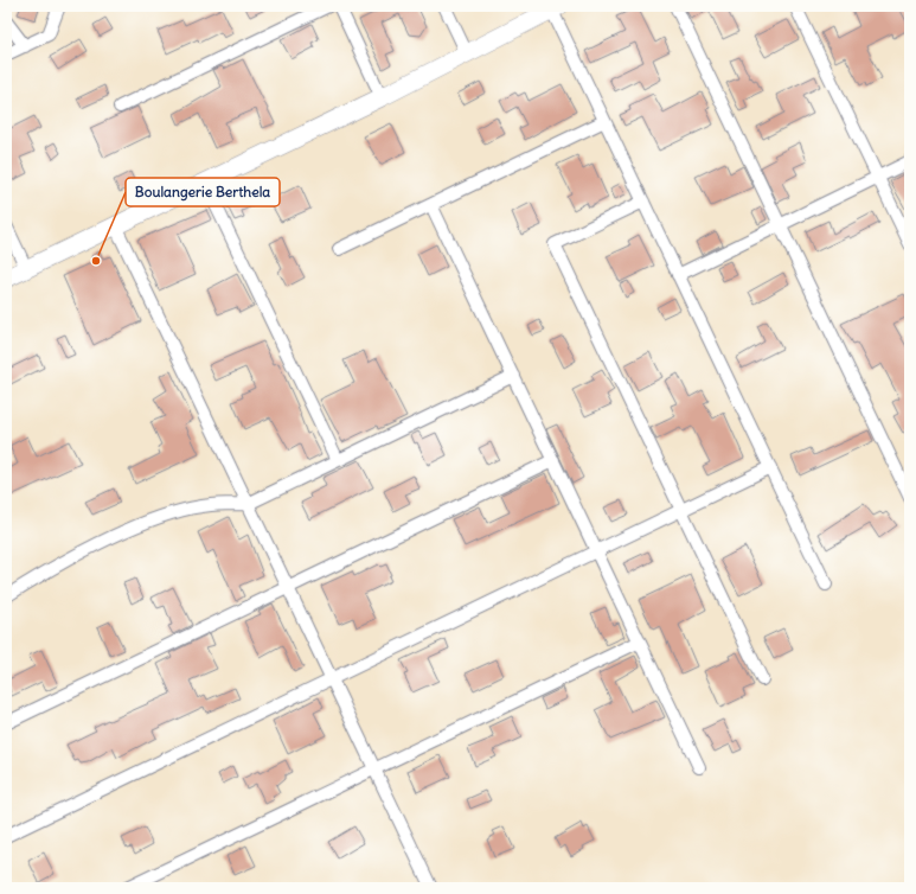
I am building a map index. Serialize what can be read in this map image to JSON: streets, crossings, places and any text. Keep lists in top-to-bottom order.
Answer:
{
  "places": ["Boulangerie Berthela"]
}
